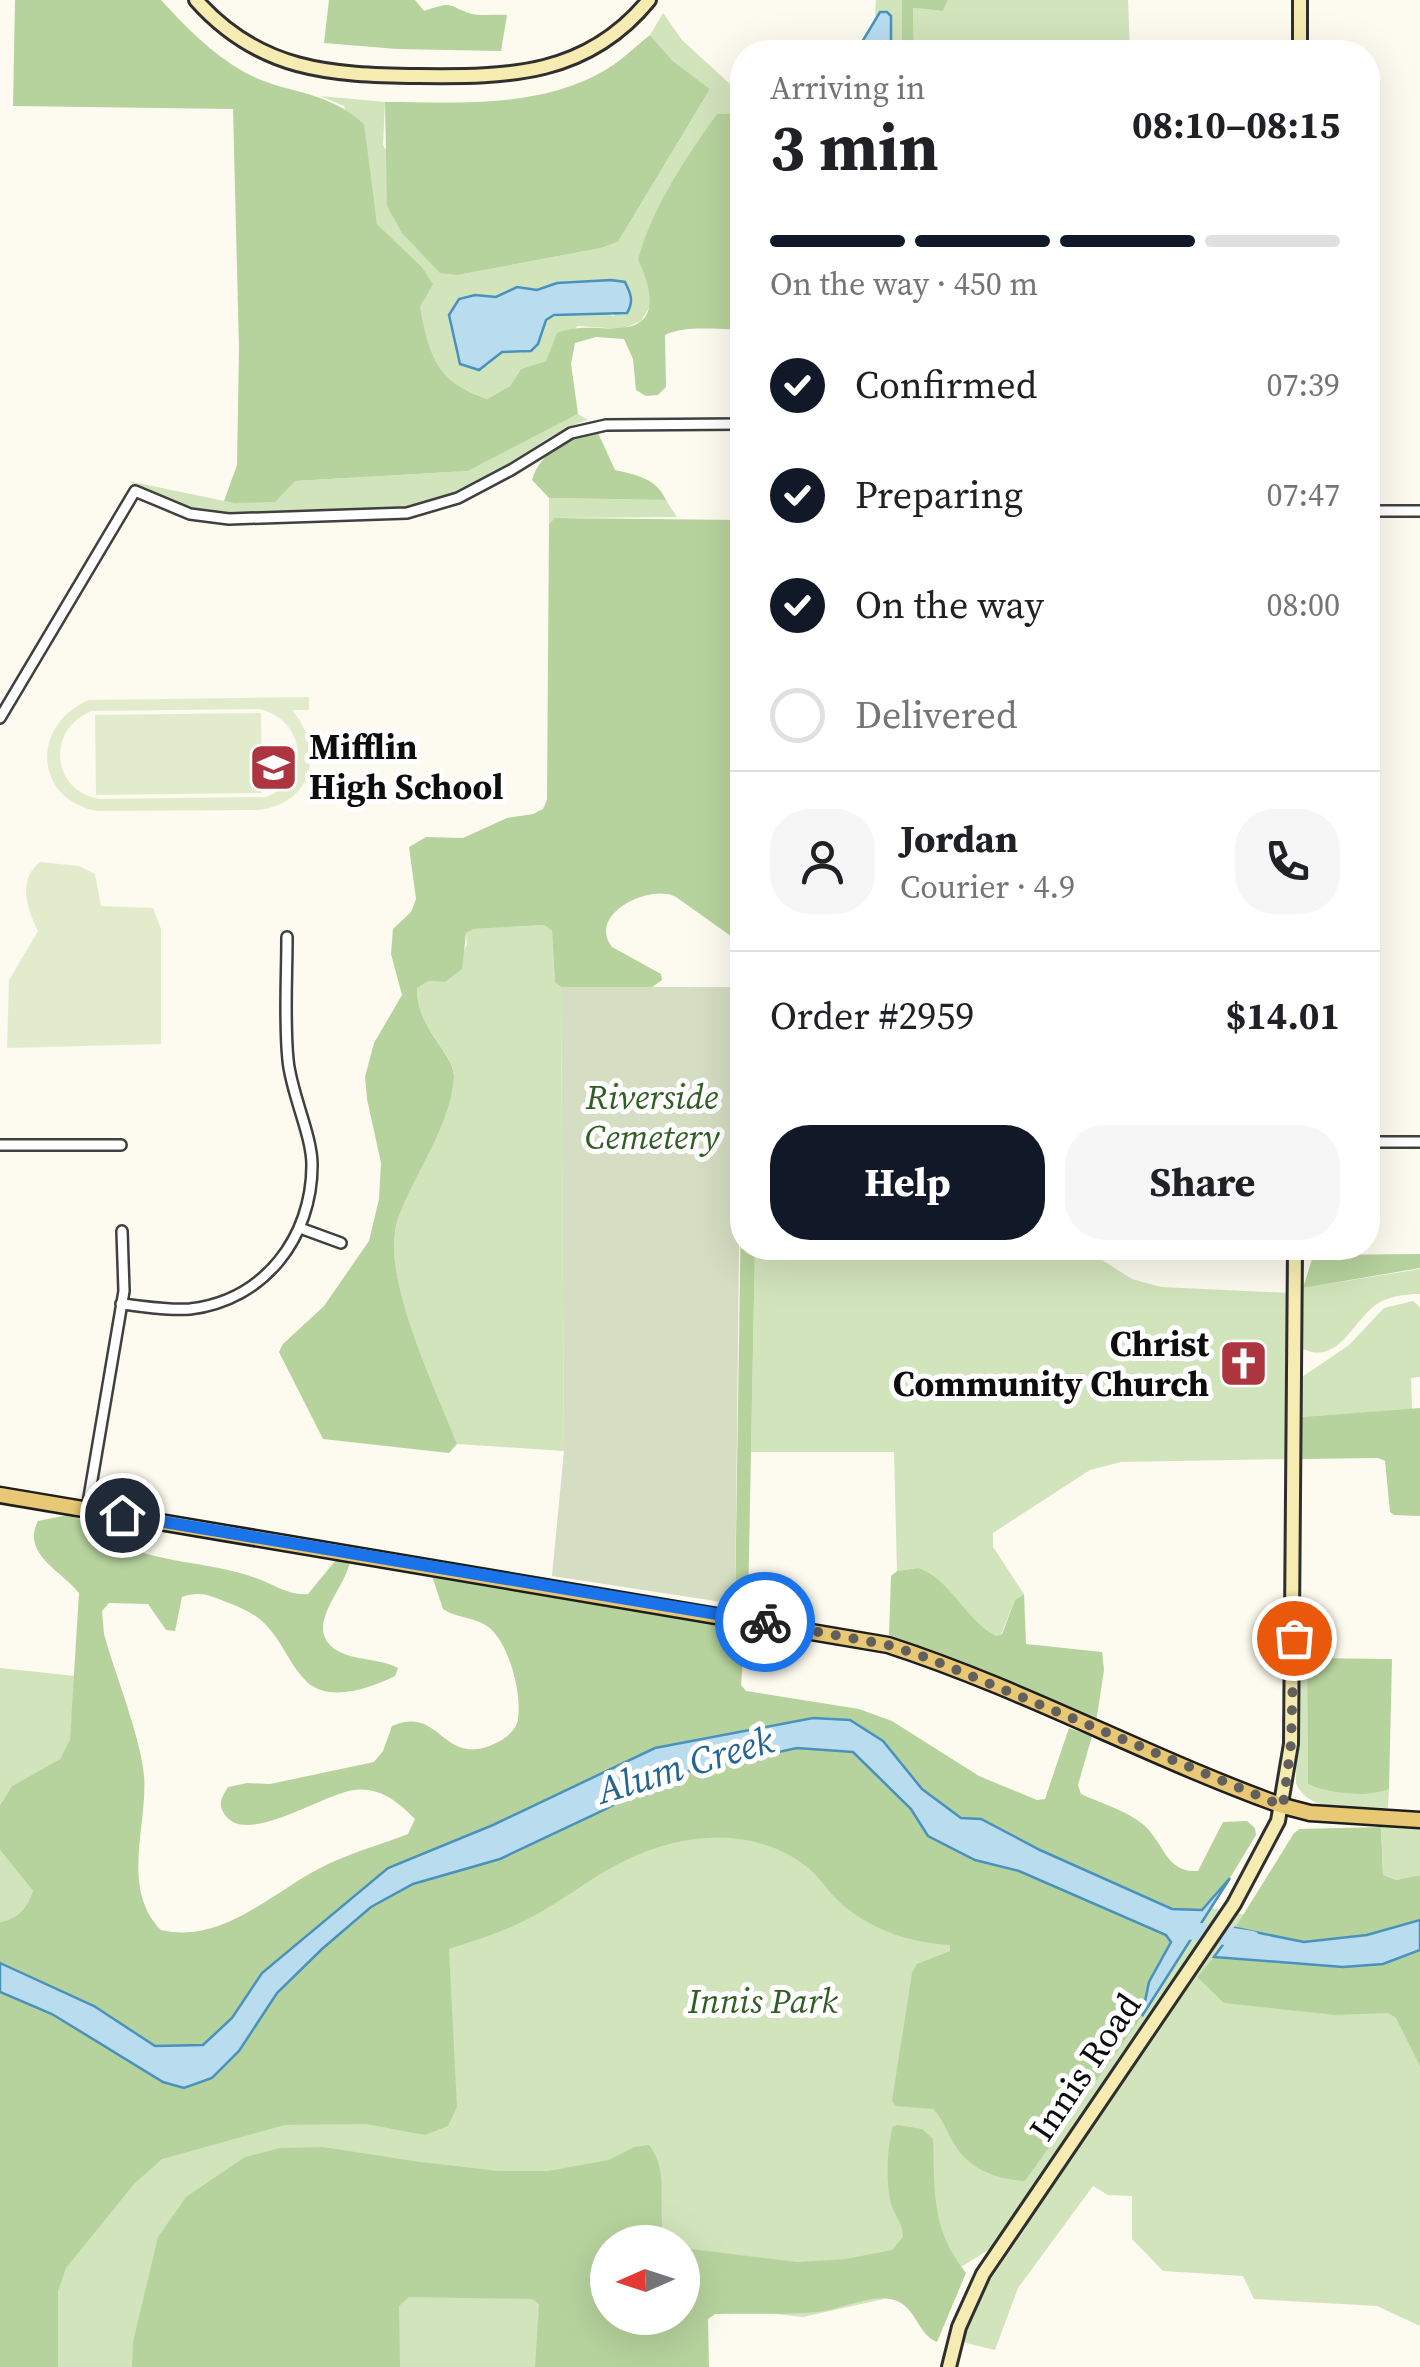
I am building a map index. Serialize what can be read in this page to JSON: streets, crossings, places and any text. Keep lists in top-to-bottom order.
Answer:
{
  "streets": {
    "main road": ["Innis Road"]
  },
  "water": ["Alum Creek"],
  "parks": ["Riverside Cemetery", "Innis Park"],
  "places": {
    "school or university": ["Mifflin High School"],
    "church": ["Christ Community Church"]
  },
  "north": "left",
  "page": {
    "heading": ["3 min", "Arriving in", "08:10–08:15"],
    "panel": [
      "Jordan",
      "Courier · 4.9",
      "Order #2959",
      "$14.01"
    ],
    "bar": "On the way · 450 m",
    "list": [
      ["Confirmed", "07:39"],
      ["Preparing", "07:47"],
      ["On the way", "08:00"],
      "Delivered"
    ],
    "buttons": ["Help", "Share"]
  }
}
